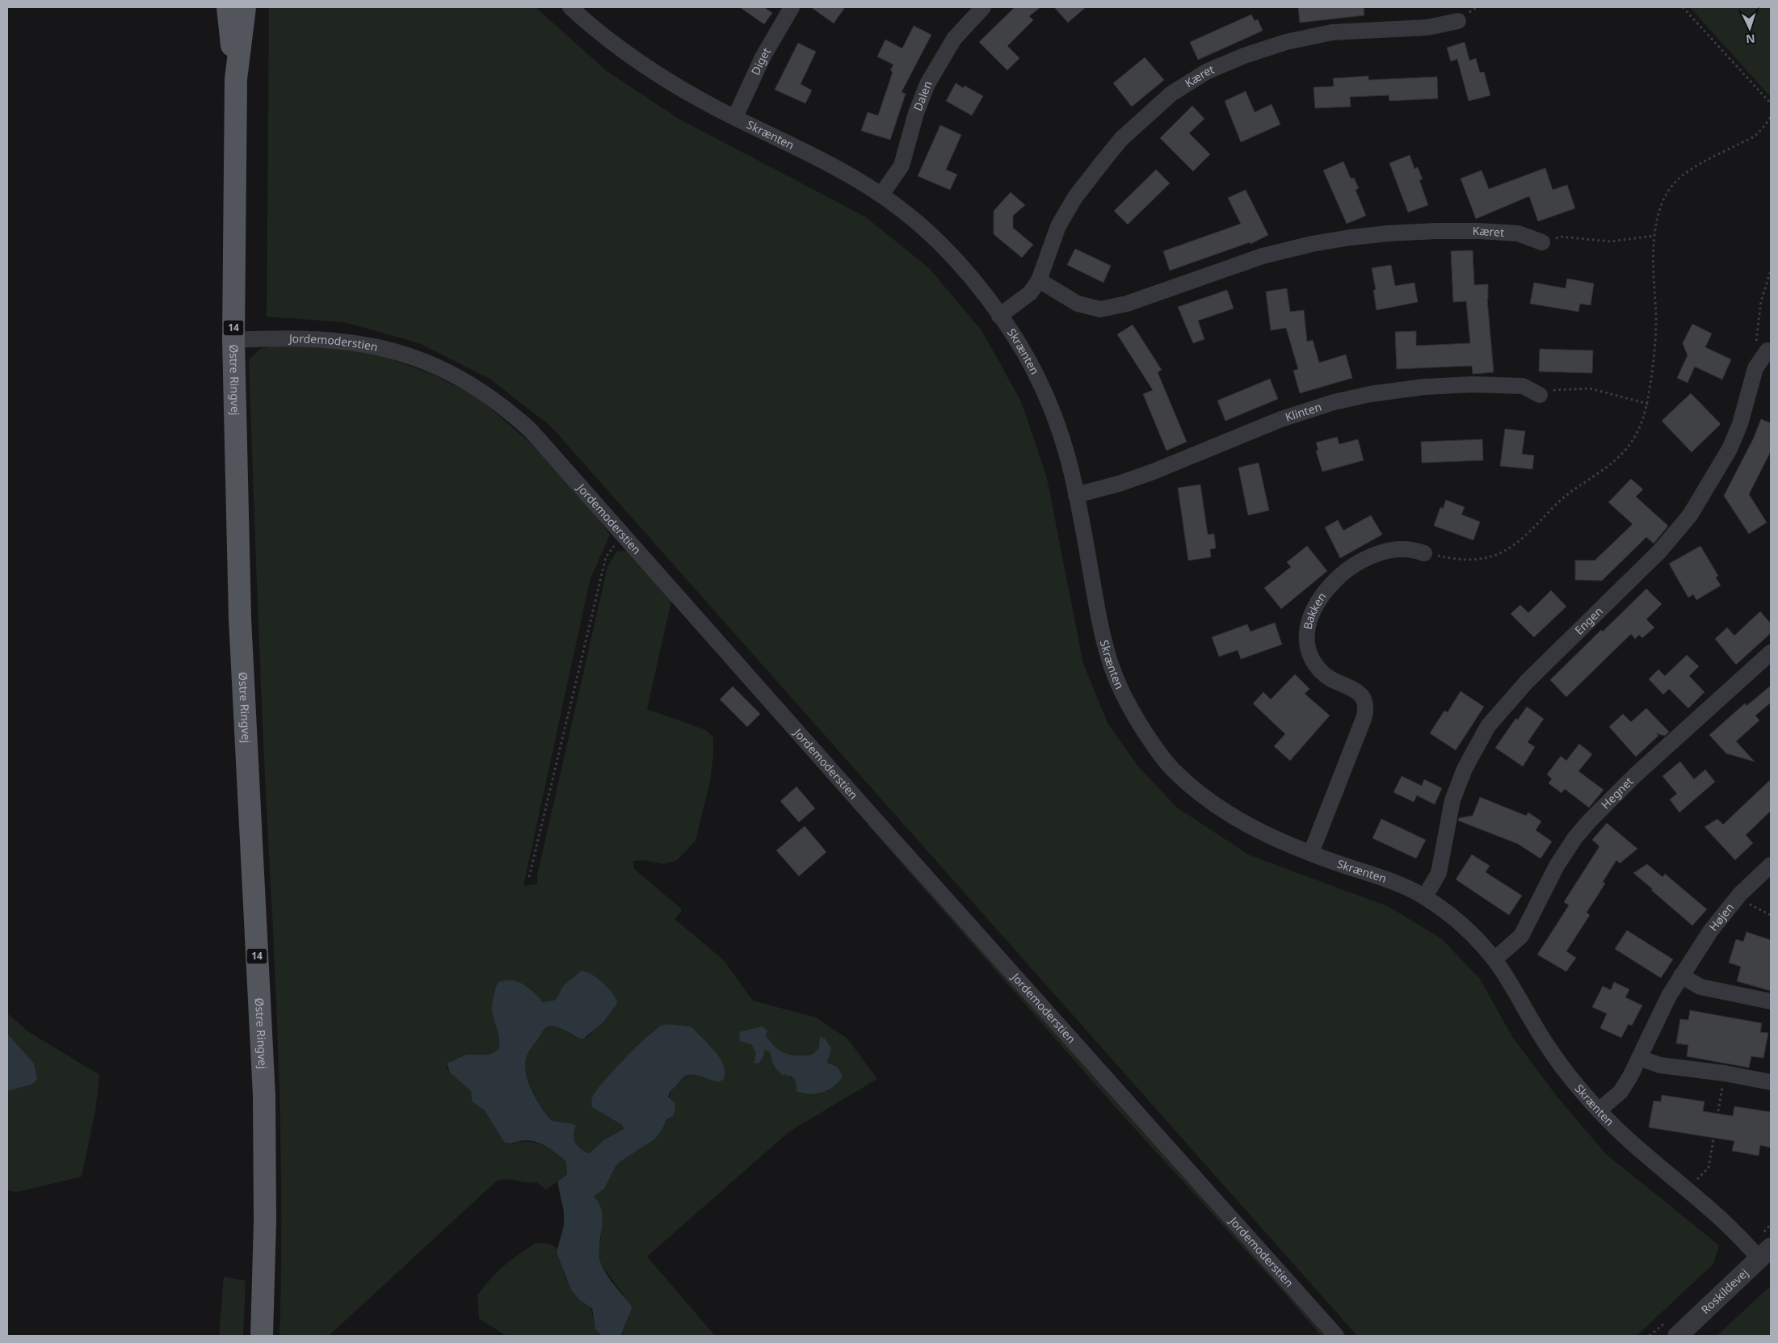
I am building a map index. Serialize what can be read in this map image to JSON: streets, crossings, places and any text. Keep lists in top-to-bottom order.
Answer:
{
  "streets": {
    "main road": ["14", "Østre Ringvej"],
    "street": [
      "Diget",
      "Kæret",
      "Dalen",
      "Skrænten",
      "Jordemoderstien",
      "Klinten",
      "Bakken",
      "Engen",
      "Hegnet",
      "Højen",
      "Roskildevej"
    ]
  },
  "crossings": [
    ["Diget", "Skrænten"],
    ["Kæret", "Skrænten"],
    ["Dalen", "Skrænten"],
    ["Skrænten", "Klinten"],
    ["Skrænten", "Bakken"],
    ["Skrænten", "Engen"],
    ["Skrænten", "Hegnet"],
    ["Skrænten", "Højen"],
    ["Skrænten", "Roskildevej"],
    ["Jordemoderstien", "Østre Ringvej"]
  ],
  "north": "bottom"
}
